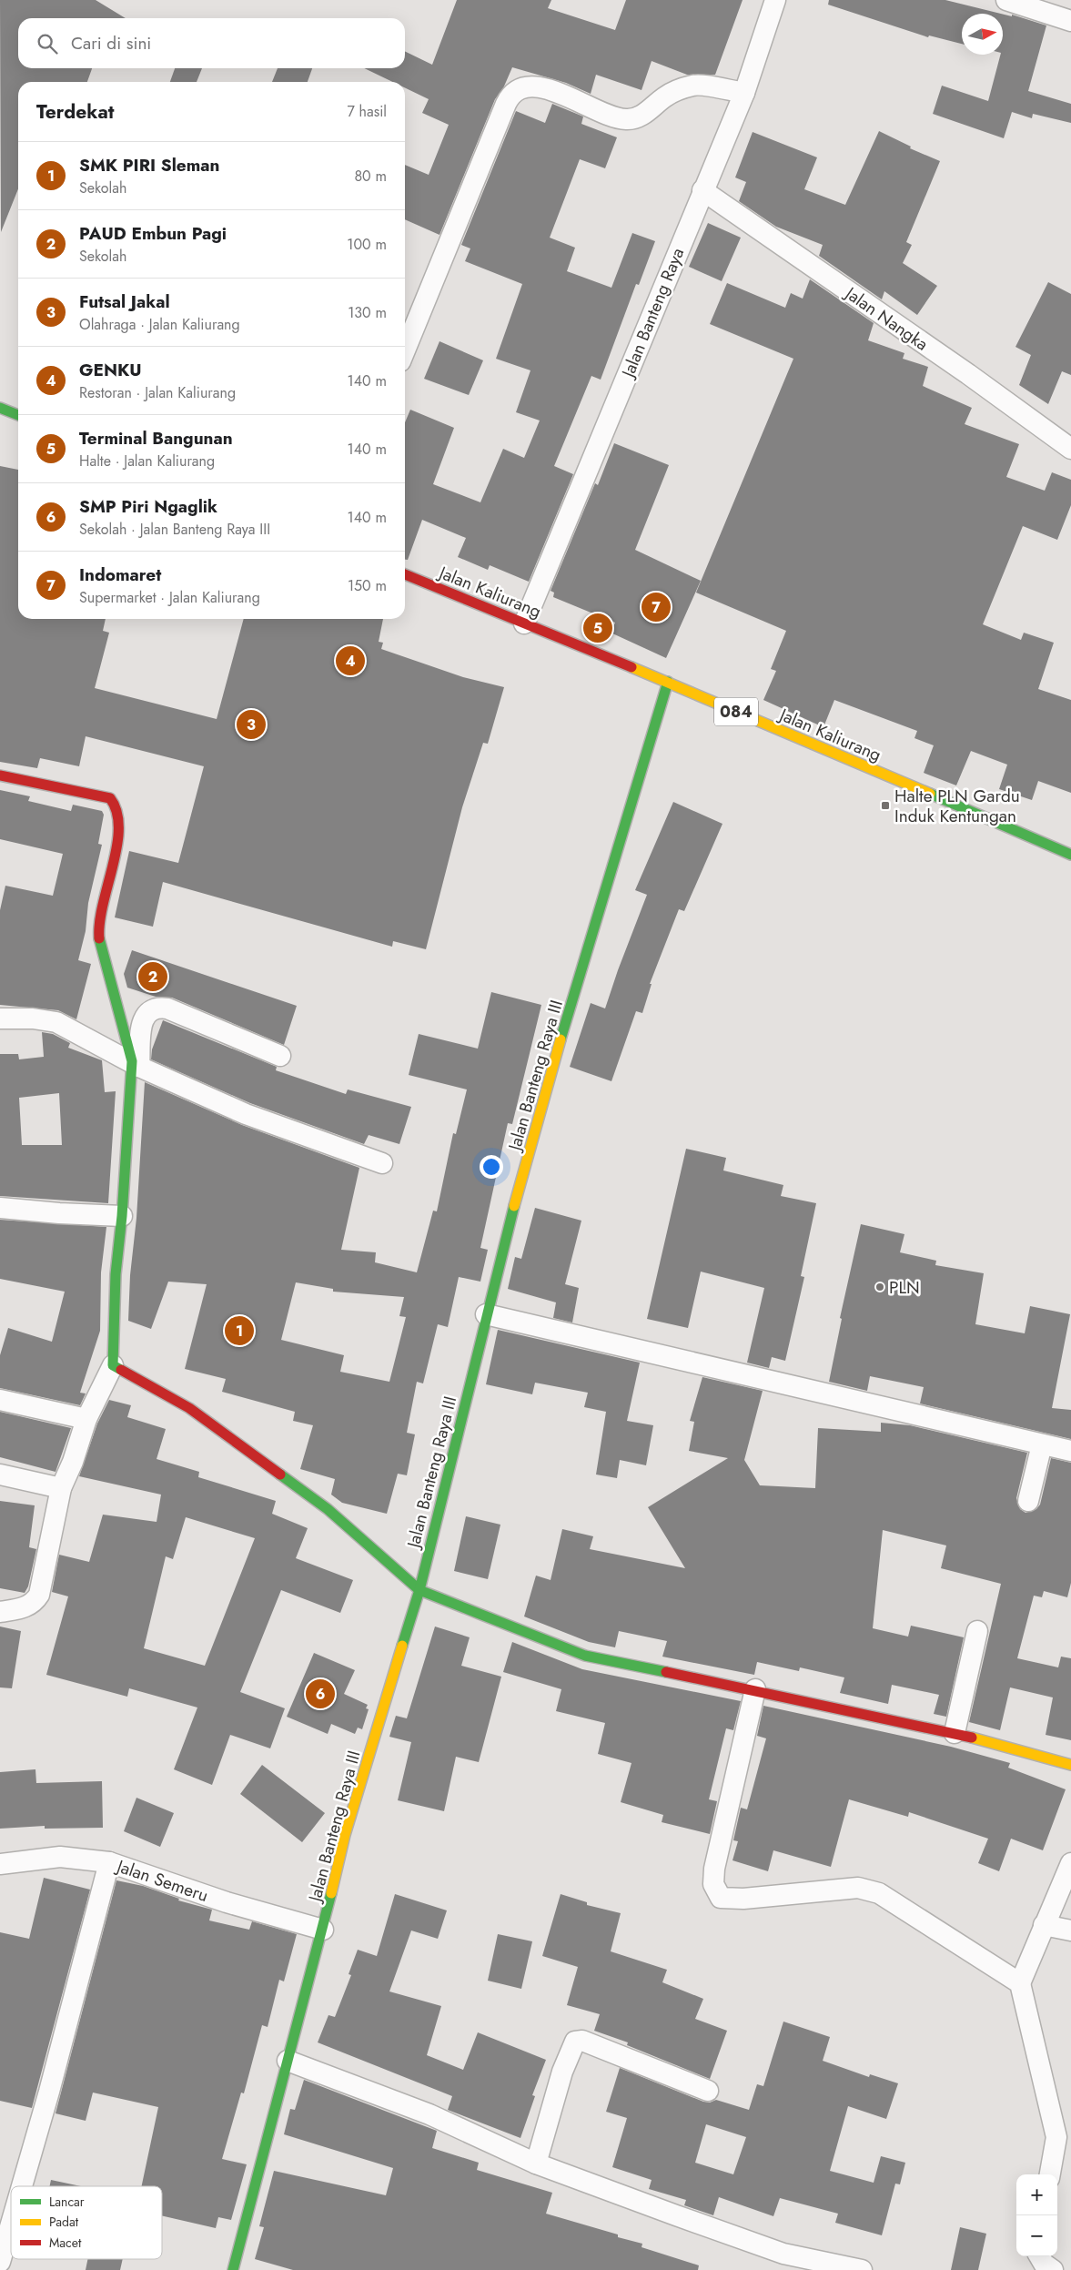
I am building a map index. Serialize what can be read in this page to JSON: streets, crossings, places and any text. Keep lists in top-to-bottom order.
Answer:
{
  "streets": {
    "street": [
      "Jalan Banteng Raya",
      "Jalan Nangka",
      "Jalan Kaliurang",
      "084",
      "Jalan Banteng Raya III",
      "Jalan Semeru"
    ]
  },
  "crossings": [
    ["Jalan Banteng Raya", "Jalan Nangka"],
    ["Jalan Banteng Raya", "Jalan Kaliurang"],
    ["Jalan Kaliurang", "Jalan Banteng Raya III"],
    ["Jalan Banteng Raya III", "Jalan Semeru"]
  ],
  "places": {
    "transit": ["Halte PLN Gardu Induk Kentungan"],
    "other": ["PLN"]
  },
  "legend": ["Lancar", "Padat", "Macet"],
  "north": "right",
  "page": {
    "search": "Cari di sini",
    "heading": ["Terdekat", "7 hasil"],
    "list": [
      {
        "mark": "1",
        "name": "SMK PIRI Sleman",
        "note": "Sekolah",
        "value": "80 m"
      },
      {
        "mark": "2",
        "name": "PAUD Embun Pagi",
        "note": "Sekolah",
        "value": "100 m"
      },
      {
        "mark": "3",
        "name": "Futsal Jakal",
        "note": "Olahraga · Jalan Kaliurang",
        "value": "130 m"
      },
      {
        "mark": "4",
        "name": "GENKU",
        "note": "Restoran · Jalan Kaliurang",
        "value": "140 m"
      },
      {
        "mark": "5",
        "name": "Terminal Bangunan",
        "note": "Halte · Jalan Kaliurang",
        "value": "140 m"
      },
      {
        "mark": "6",
        "name": "SMP Piri Ngaglik",
        "note": "Sekolah · Jalan Banteng Raya III",
        "value": "140 m"
      },
      {
        "mark": "7",
        "name": "Indomaret",
        "note": "Supermarket · Jalan Kaliurang",
        "value": "150 m"
      }
    ],
    "pins": [
      "7",
      "5",
      "4",
      "3",
      "2",
      "1",
      "6"
    ],
    "map_buttons": ["+", "−"]
  }
}
